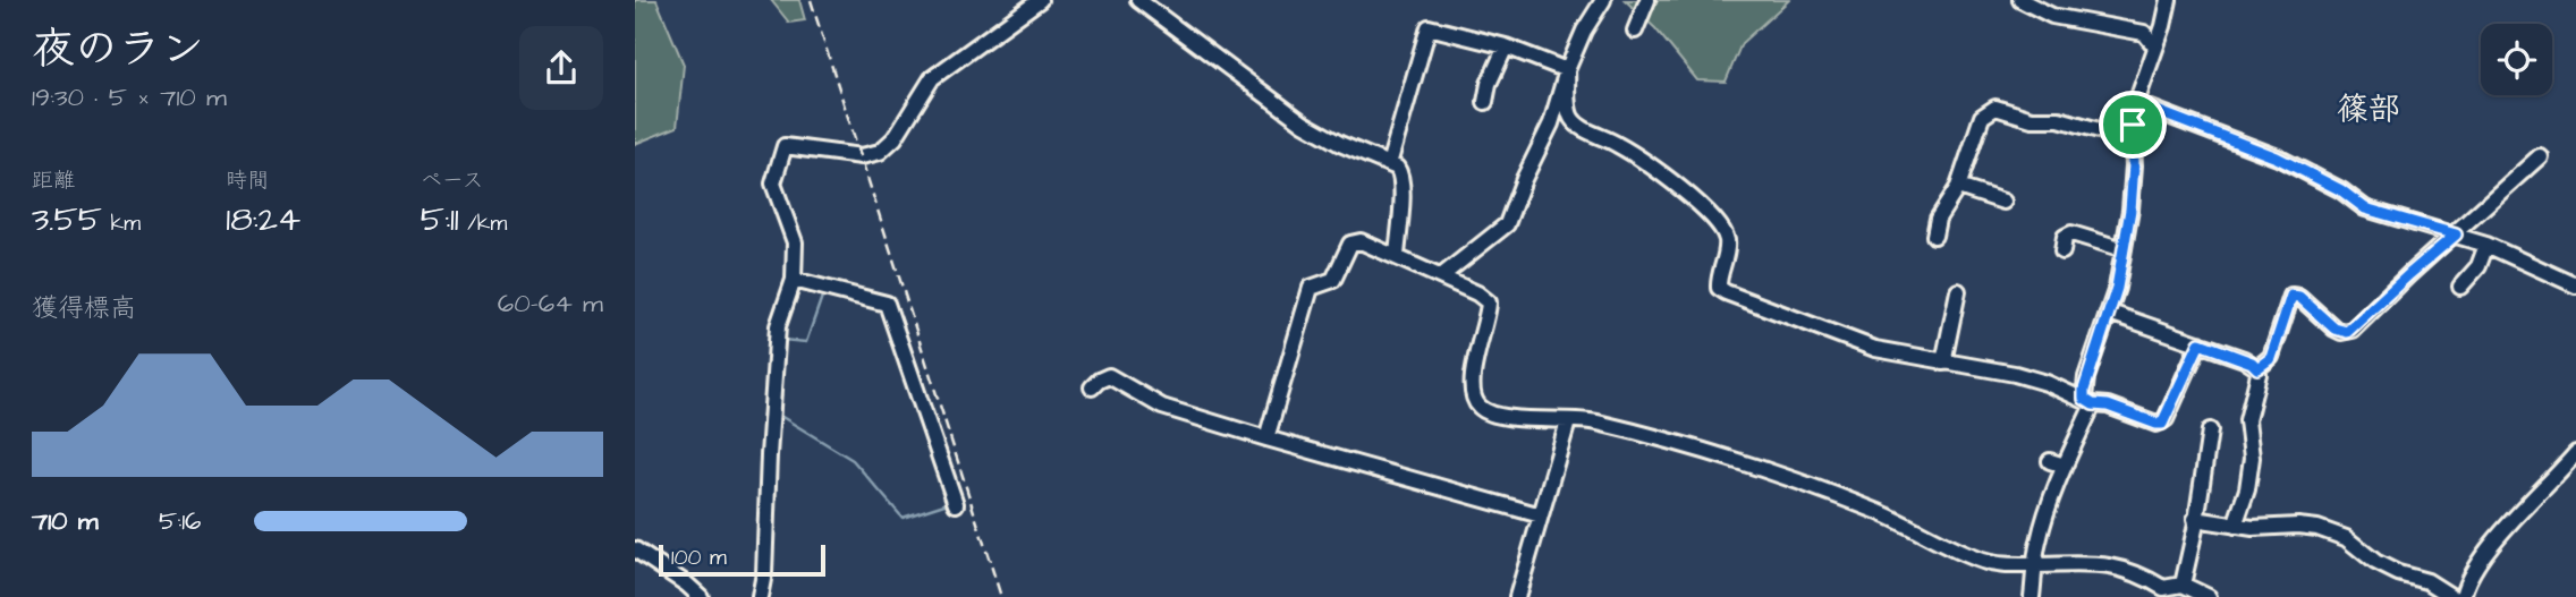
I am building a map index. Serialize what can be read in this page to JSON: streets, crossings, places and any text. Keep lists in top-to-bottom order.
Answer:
{
  "districts": ["篠部"],
  "scale_bar": "100 m",
  "page": {
    "heading": ["夜のラン", "19:30 · 5 × 710 m"],
    "stats": [
      ["距離", "3.55 km"],
      ["時間", "18:24"],
      ["ペース", "5:11 /km"]
    ],
    "chart": ["獲得標高", "60–64 m"],
    "list": [
      {
        "name": "710 m",
        "note": "5:16"
      }
    ],
    "scale": "100 m"
  }
}
